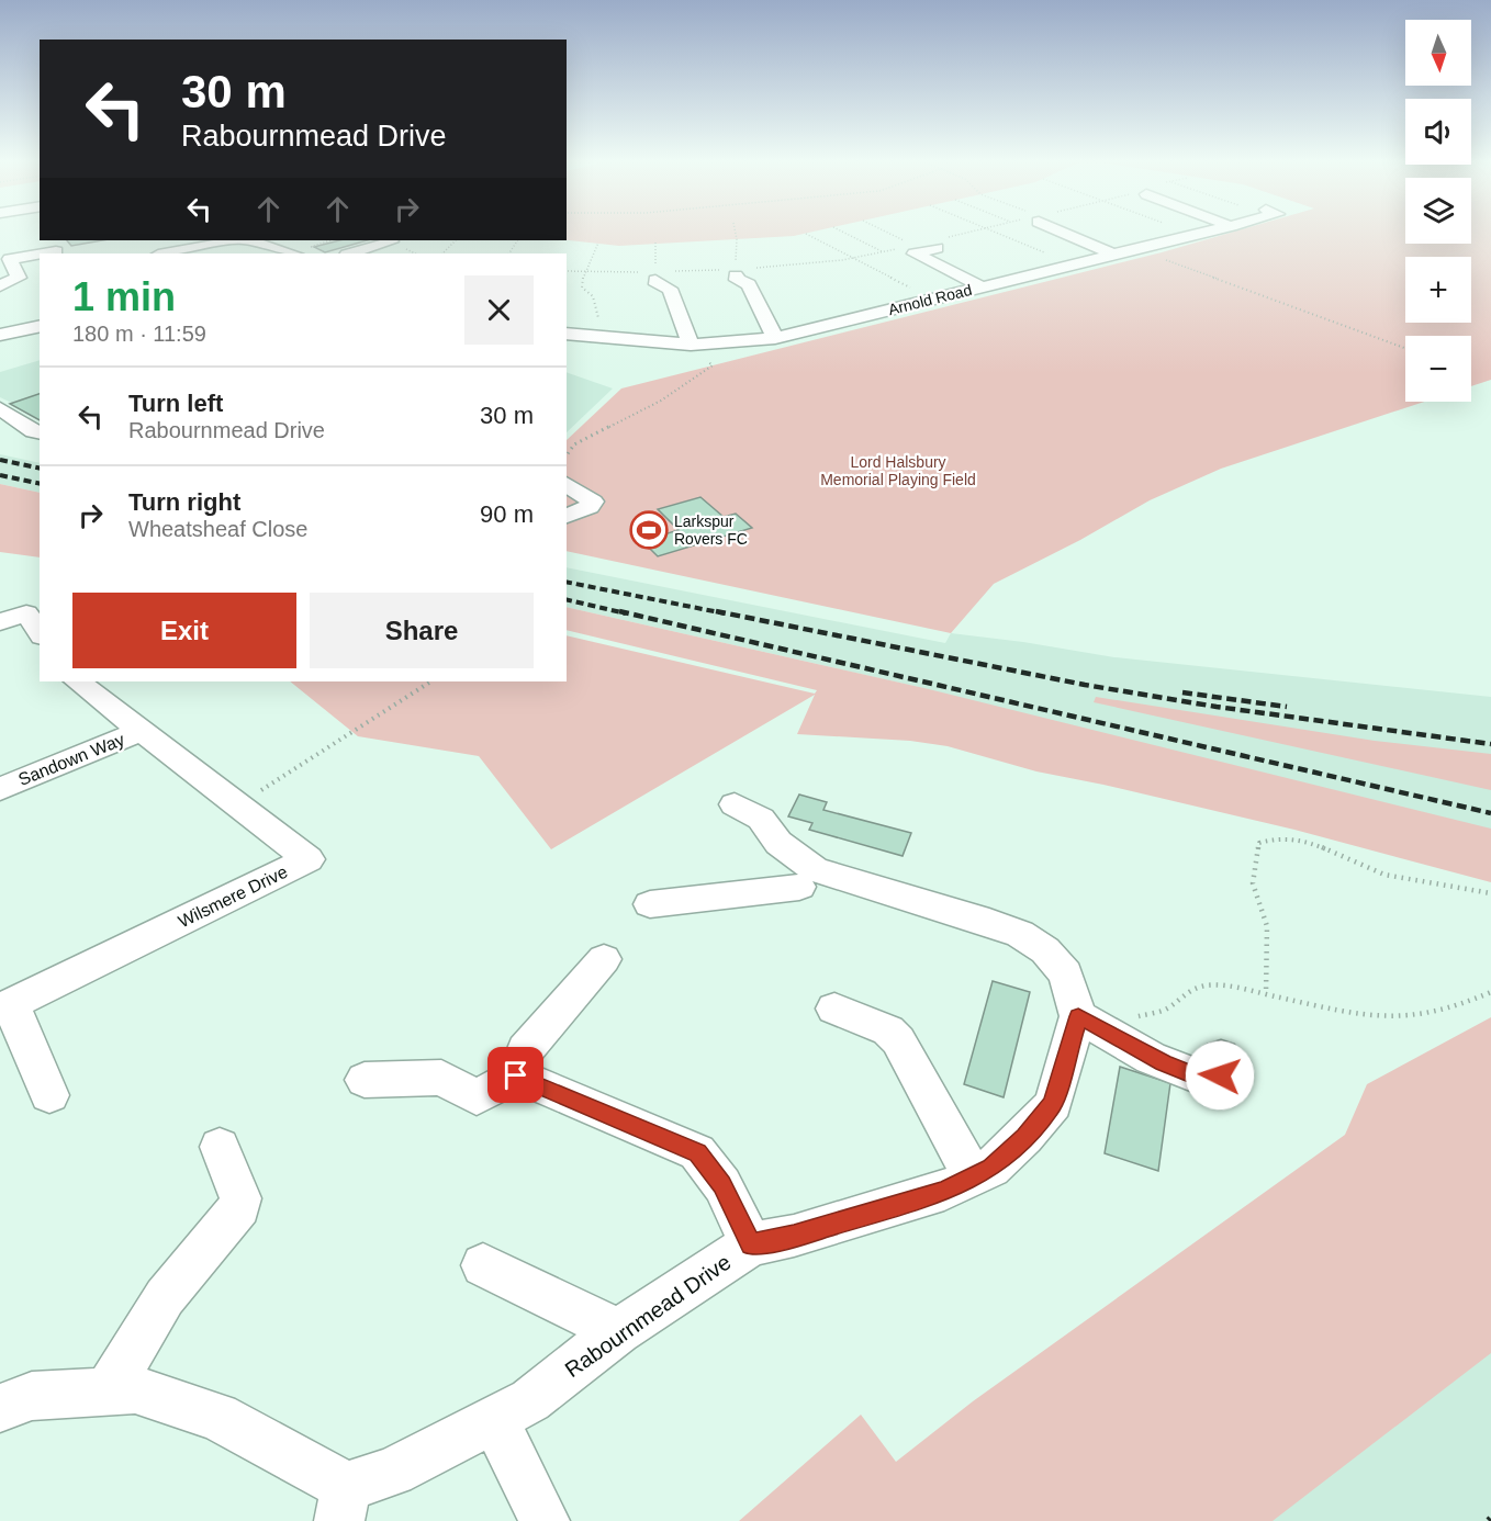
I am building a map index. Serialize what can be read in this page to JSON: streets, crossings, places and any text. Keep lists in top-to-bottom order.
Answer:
{
  "streets": {
    "street": [
      "Arnold Road",
      "Sandown Way",
      "Wilsmere Drive",
      "Rabournmead Drive"
    ]
  },
  "crossings": [
    ["Sandown Way", "Wilsmere Drive"]
  ],
  "parks": ["Lord Halsbury Memorial Playing Field"],
  "places": {
    "sports": ["Larkspur Rovers FC"]
  },
  "north": "bottom",
  "page": {
    "map_buttons": ["+", "−"],
    "turn": ["30 m", "Rabournmead Drive"],
    "heading": ["1 min", "180 m · 11:59"],
    "list": [
      {
        "name": "Turn left",
        "note": "Rabournmead Drive",
        "value": "30 m"
      },
      {
        "name": "Turn right",
        "note": "Wheatsheaf Close",
        "value": "90 m"
      }
    ],
    "buttons": ["Exit", "Share"]
  }
}
